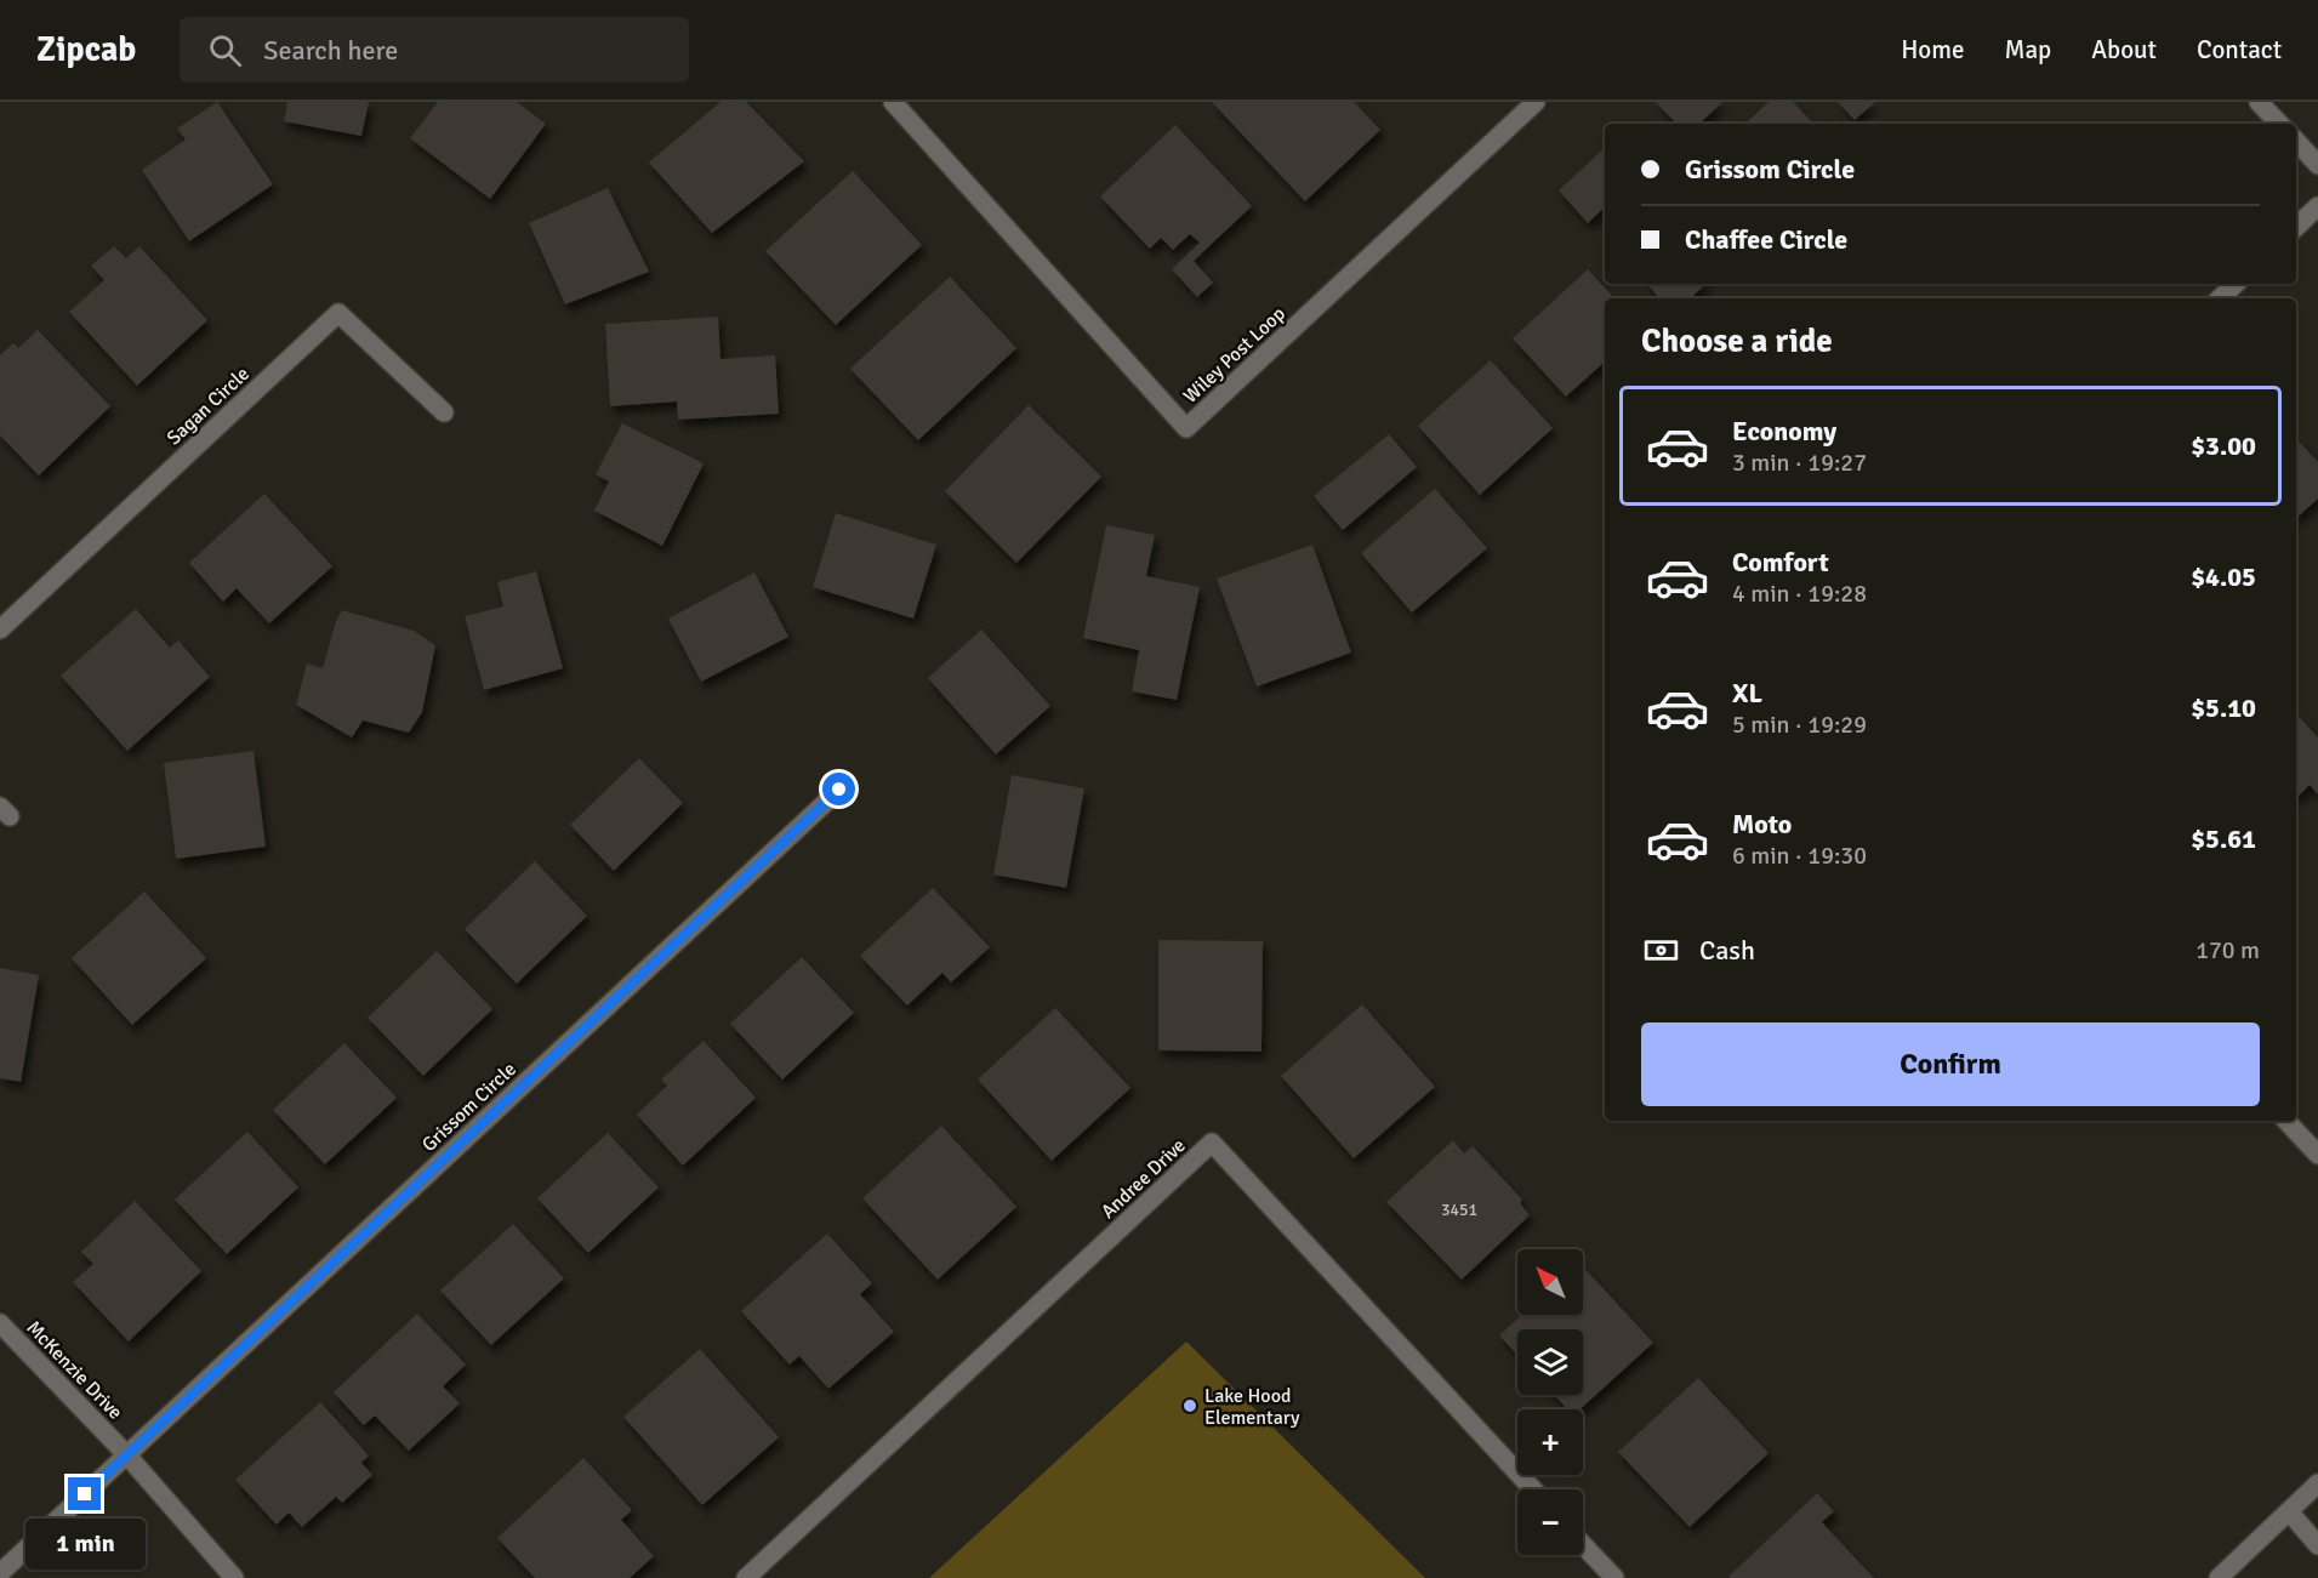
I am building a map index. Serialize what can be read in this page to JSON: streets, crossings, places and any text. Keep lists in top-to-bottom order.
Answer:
{
  "streets": {
    "street": [
      "Wiley Post Loop",
      "Sagan Circle",
      "Grissom Circle",
      "Andree Drive",
      "McKenzie Drive"
    ]
  },
  "crossings": [
    ["Grissom Circle", "McKenzie Drive"]
  ],
  "places": ["Lake Hood Elementary"],
  "house_numbers": ["3451"],
  "north": "top left",
  "page": {
    "header": "Zipcab",
    "search": "Search here",
    "nav": [
      "Home",
      "Map",
      "About",
      "Contact"
    ],
    "banner": ["Grissom Circle", "Chaffee Circle"],
    "heading": "Choose a ride",
    "list": [
      {
        "name": "Economy",
        "note": "3 min · 19:27",
        "value": "$3.00"
      },
      {
        "name": "Comfort",
        "note": "4 min · 19:28",
        "value": "$4.05"
      },
      {
        "name": "XL",
        "note": "5 min · 19:29",
        "value": "$5.10"
      },
      {
        "name": "Moto",
        "note": "6 min · 19:30",
        "value": "$5.61"
      }
    ],
    "pay": ["Cash", "170 m"],
    "buttons": "Confirm",
    "map_buttons": ["+", "−"],
    "bubble": "1 min"
  }
}
